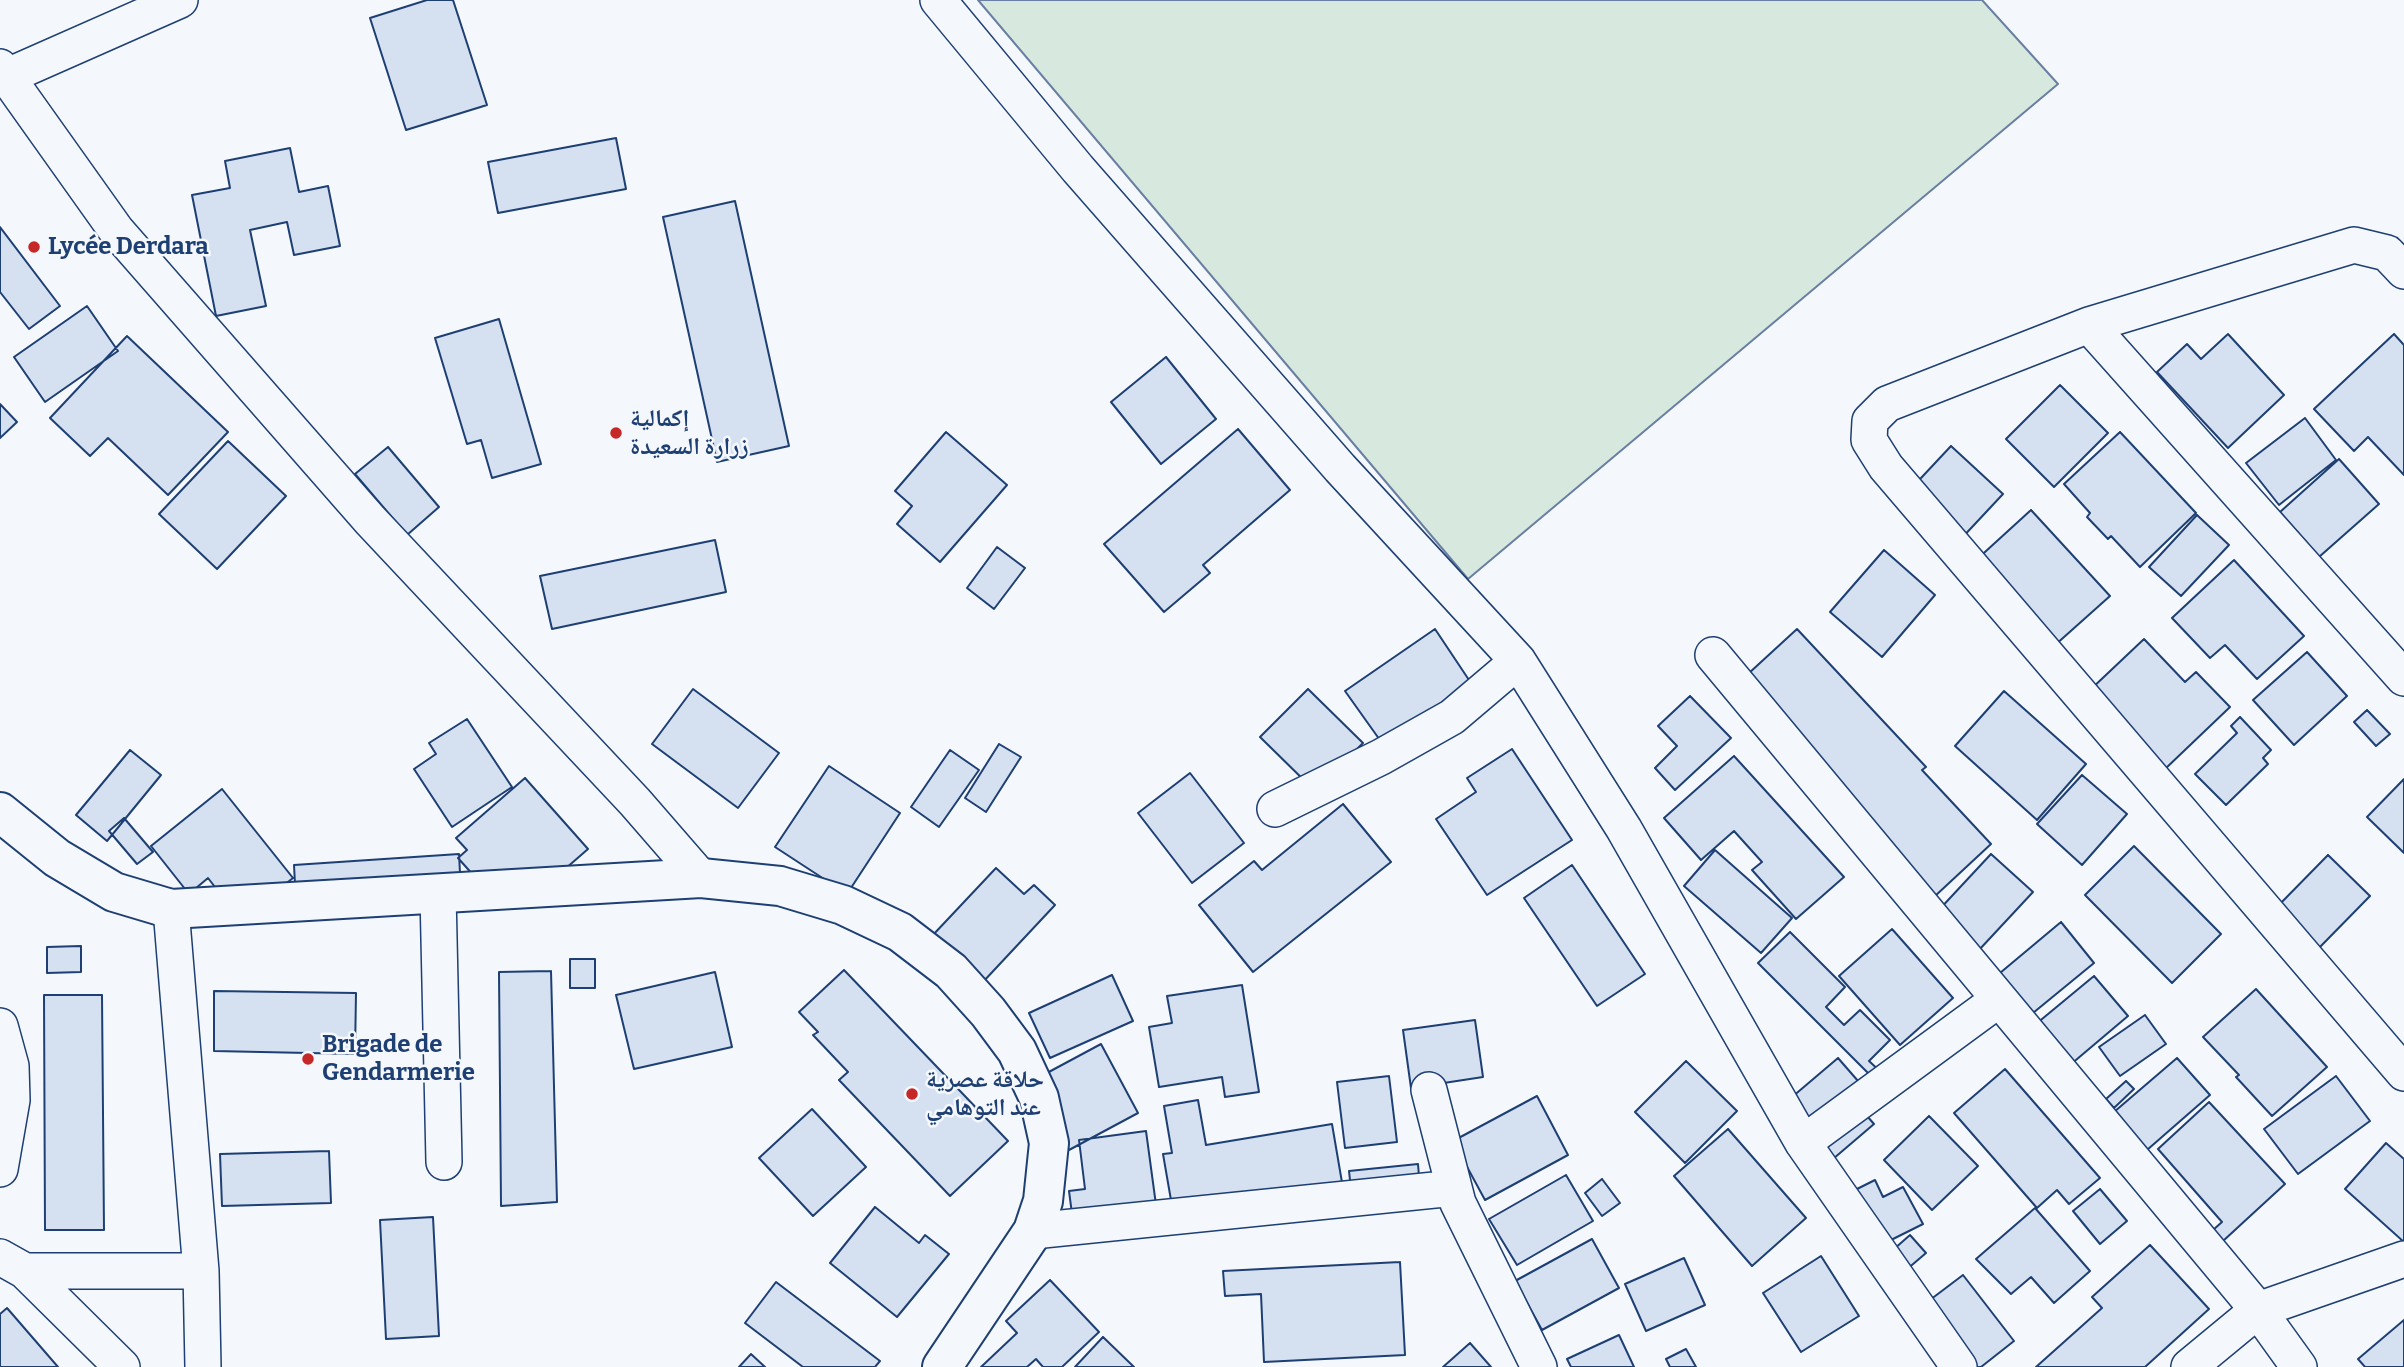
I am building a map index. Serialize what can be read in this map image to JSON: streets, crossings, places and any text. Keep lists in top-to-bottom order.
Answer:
{
  "places": [
    "Lycée Derdara",
    "إكمالية زرارة السعيدة",
    "Brigade de Gendarmerie",
    "حلاقة عصرية عند التوهامي"
  ]
}
